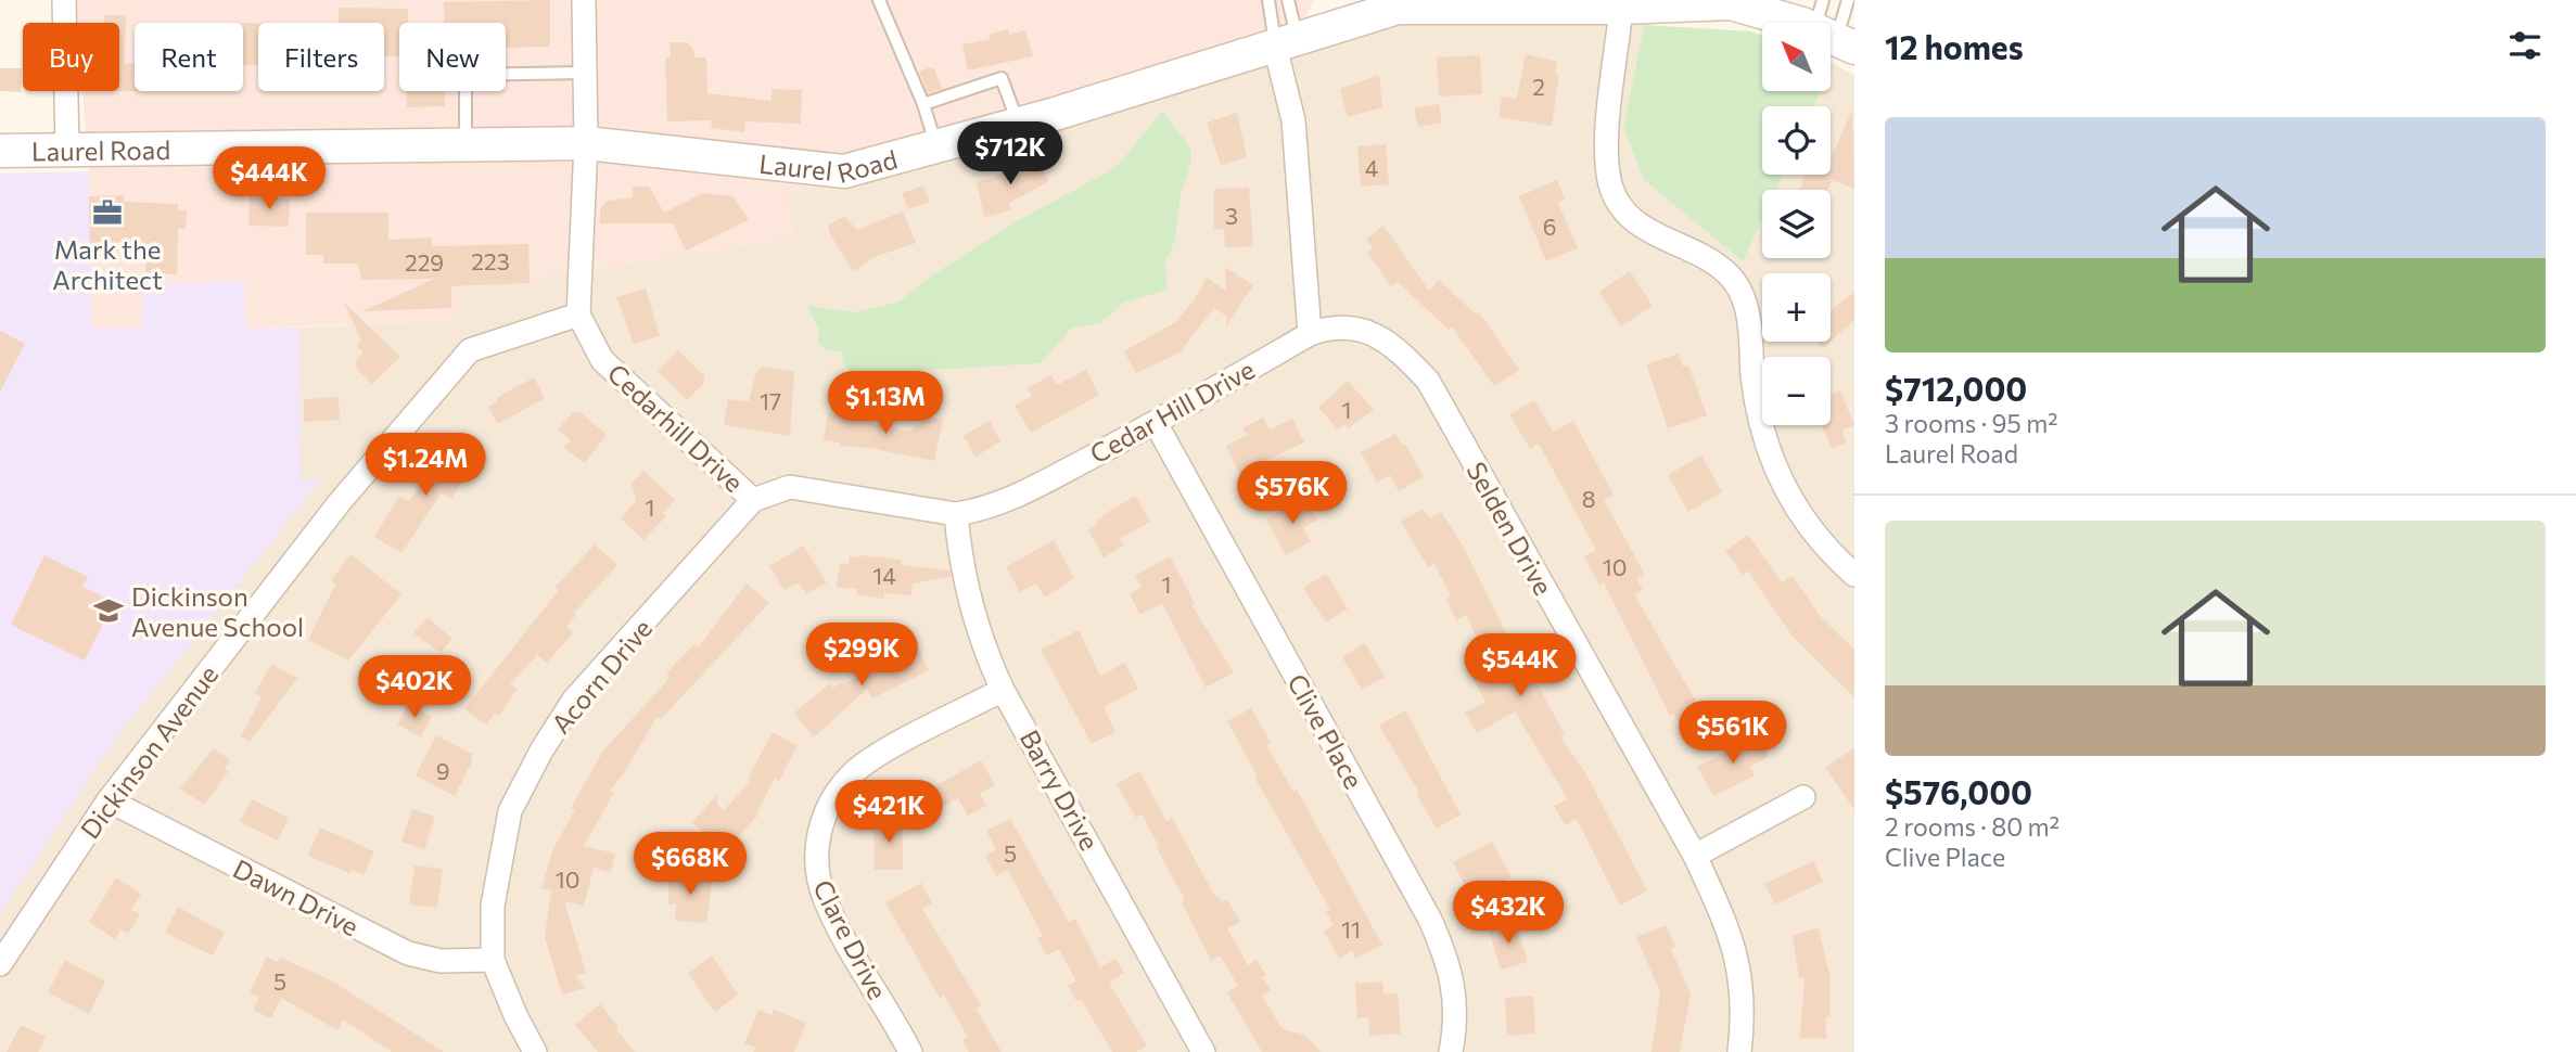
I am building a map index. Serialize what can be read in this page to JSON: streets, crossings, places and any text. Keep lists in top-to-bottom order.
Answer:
{
  "streets": {
    "main road": ["Laurel Road"],
    "street": [
      "Cedar Hill Drive",
      "Cedarhill Drive",
      "Selden Drive",
      "Acorn Drive",
      "Clive Place",
      "Dickinson Avenue",
      "Barry Drive",
      "Dawn Drive",
      "Clare Drive"
    ]
  },
  "crossings": [
    ["Cedar Hill Drive", "Cedarhill Drive"],
    ["Cedar Hill Drive", "Selden Drive"],
    ["Cedar Hill Drive", "Acorn Drive"],
    ["Cedar Hill Drive", "Clive Place"],
    ["Cedar Hill Drive", "Barry Drive"],
    ["Cedarhill Drive", "Acorn Drive"],
    ["Cedarhill Drive", "Dickinson Avenue"],
    ["Acorn Drive", "Dawn Drive"],
    ["Dickinson Avenue", "Dawn Drive"],
    ["Barry Drive", "Clare Drive"]
  ],
  "places": {
    "office": ["Mark the Architect"],
    "school or university": ["Dickinson Avenue School"]
  },
  "house_numbers": [
    "2",
    "4",
    "3",
    "6",
    "223",
    "229",
    "17",
    "1",
    "8",
    "1",
    "10",
    "14",
    "1",
    "9",
    "5",
    "10",
    "11",
    "5"
  ],
  "north": "top left",
  "page": {
    "heading": "12 homes",
    "map_buttons": ["+", "−"],
    "chip": [
      "Buy",
      "Rent",
      "Filters",
      "New"
    ],
    "list": [
      {
        "name": "$712,000",
        "note": "3 rooms · 95 m² · Laurel Road"
      },
      {
        "name": "$576,000",
        "note": "2 rooms · 80 m² · Clive Place"
      }
    ],
    "price": [
      "$712K",
      "$444K",
      "$1.13M",
      "$1.24M",
      "$576K",
      "$299K",
      "$544K",
      "$402K",
      "$561K",
      "$421K",
      "$668K",
      "$432K"
    ]
  }
}
